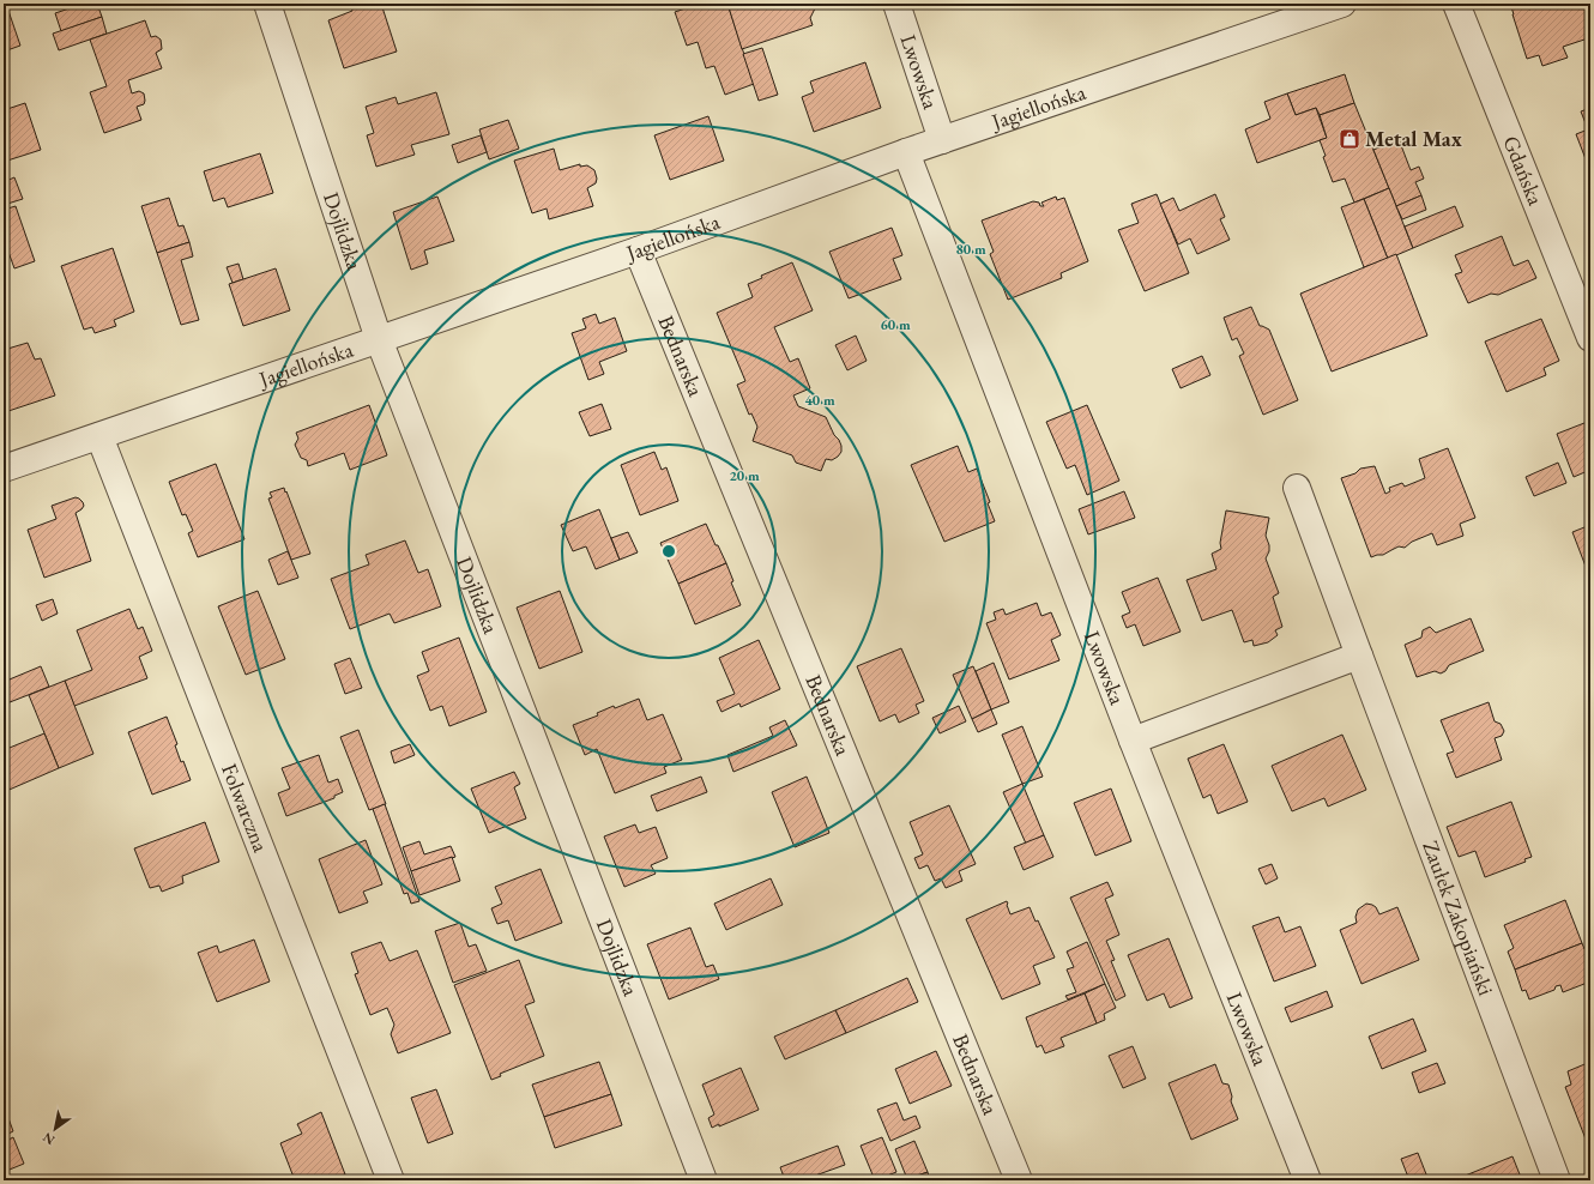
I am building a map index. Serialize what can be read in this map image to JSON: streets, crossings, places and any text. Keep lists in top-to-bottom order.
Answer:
{
  "streets": {
    "street": [
      "Lwowska",
      "Jagiellońska",
      "Gdańska",
      "Dojlidzka",
      "Bednarska",
      "Folwarczna",
      "Zaułek Zakopiański"
    ]
  },
  "crossings": [
    ["Lwowska", "Jagiellońska"],
    ["Jagiellońska", "Dojlidzka"],
    ["Jagiellońska", "Bednarska"],
    ["Jagiellońska", "Folwarczna"]
  ],
  "places": {
    "shop": ["Metal Max"]
  },
  "north": "bottom left",
  "rings": [
    "80 m",
    "60 m",
    "40 m",
    "20 m"
  ]
}
